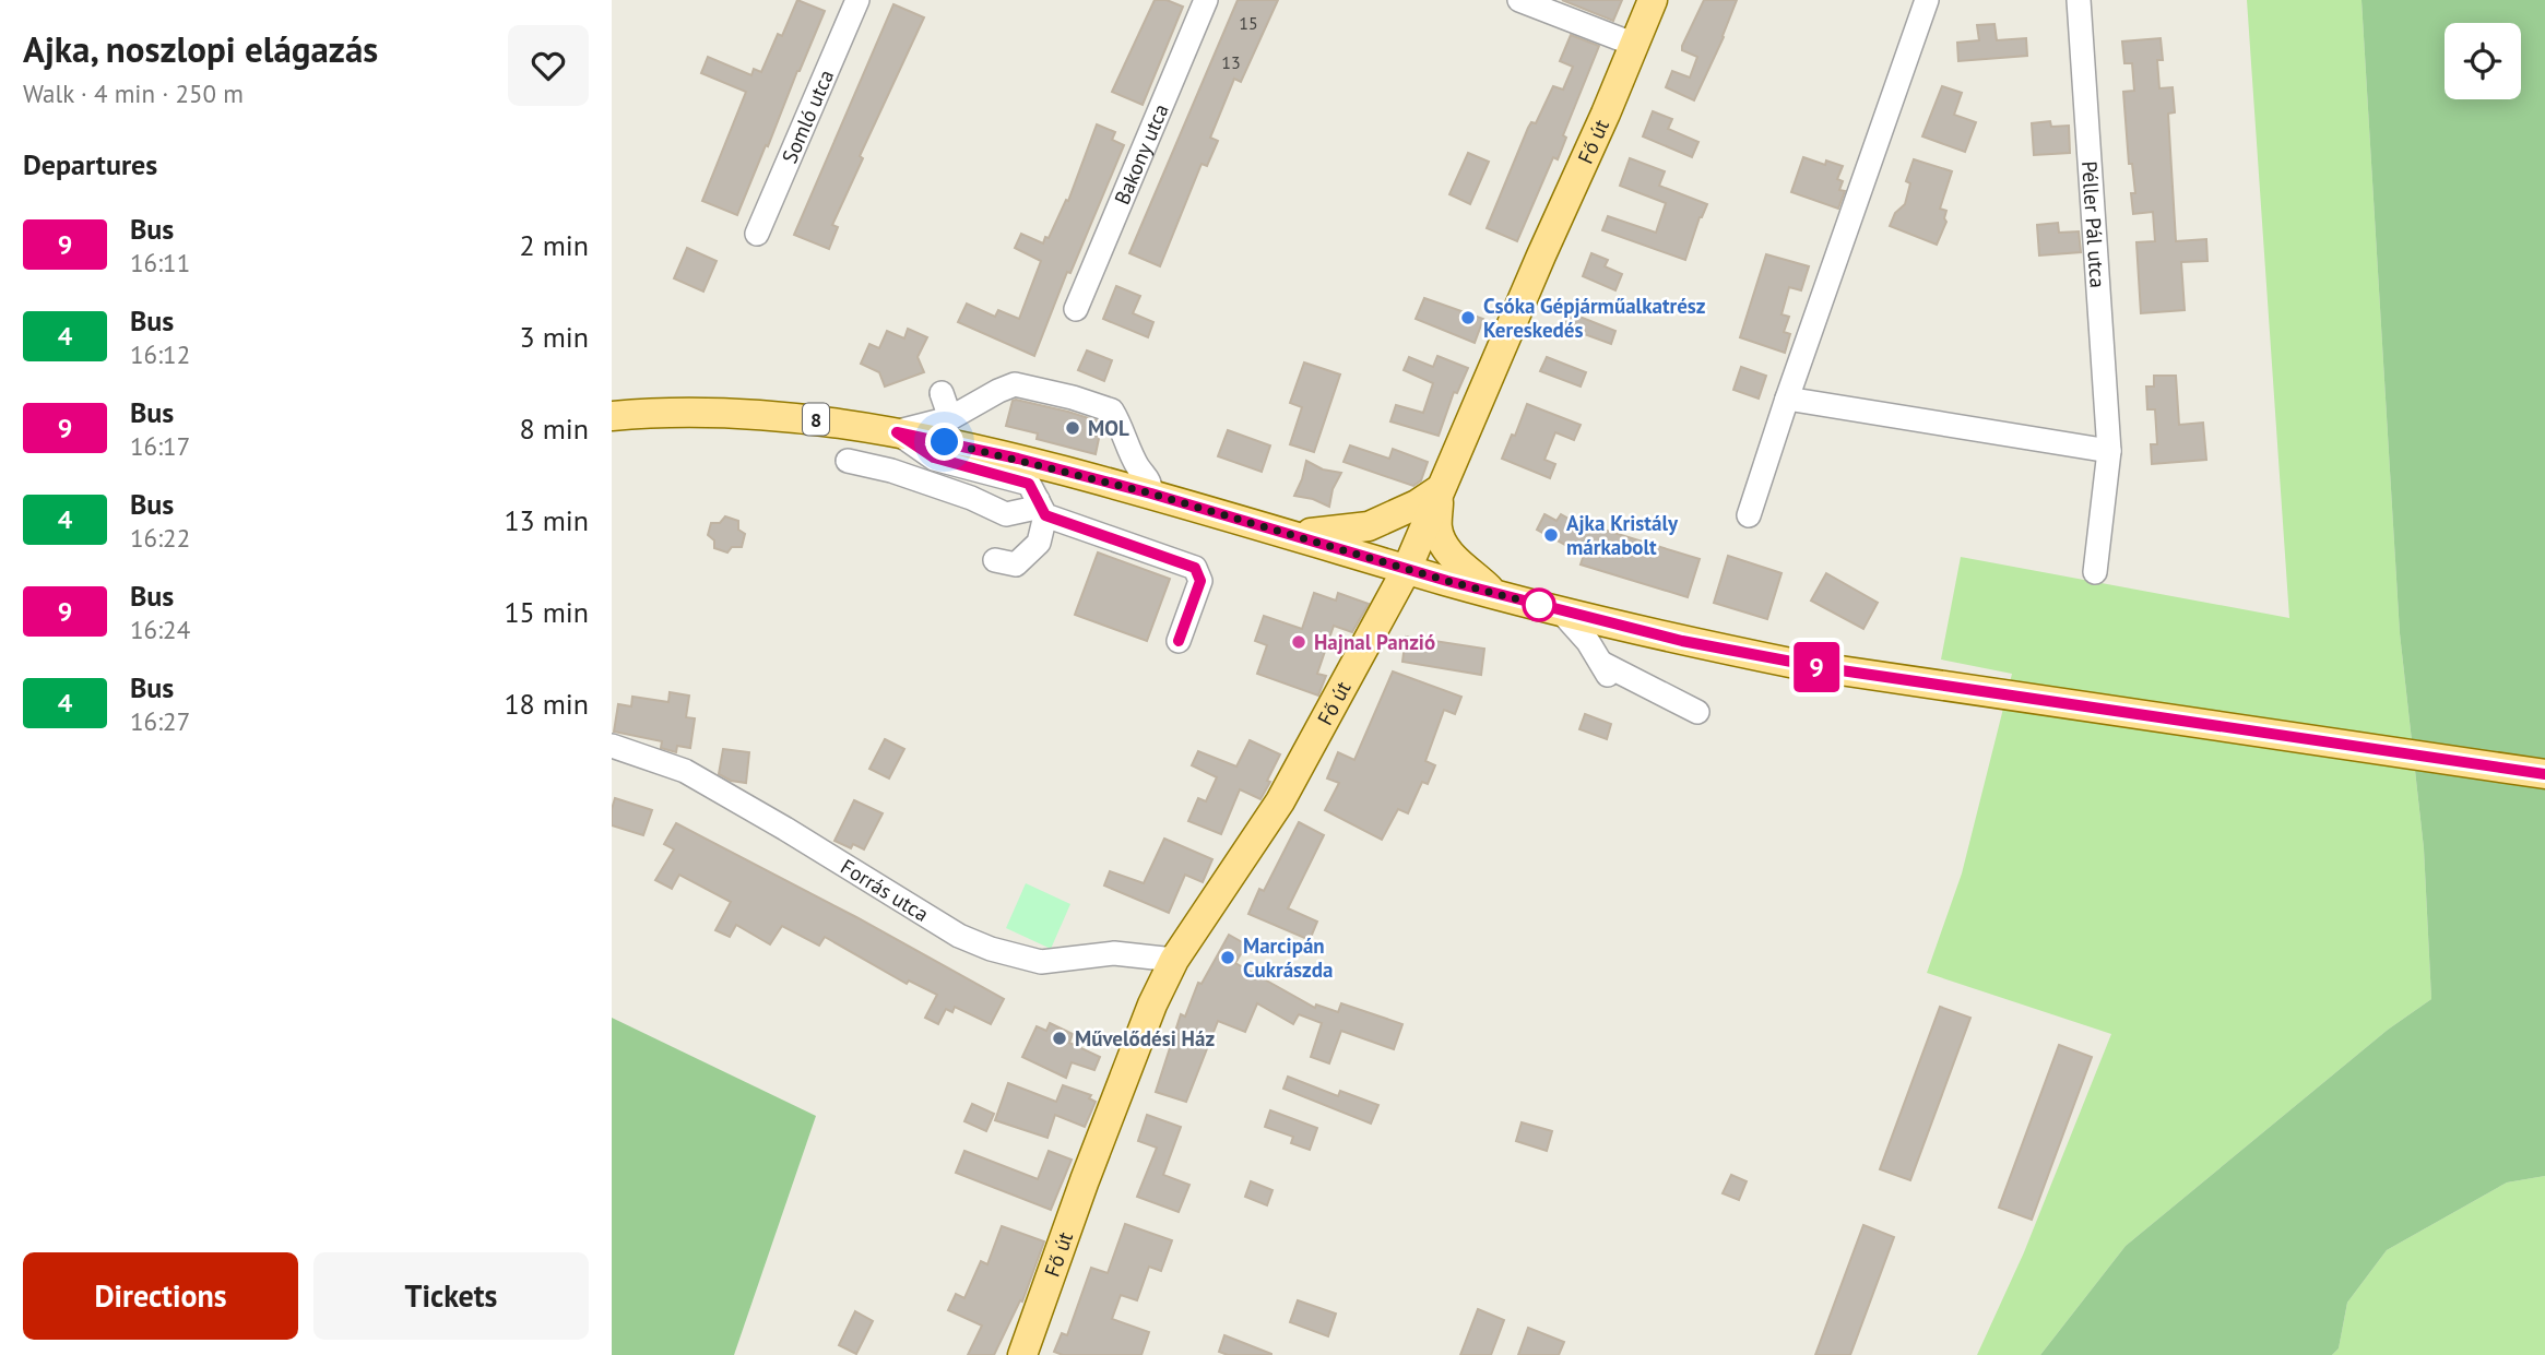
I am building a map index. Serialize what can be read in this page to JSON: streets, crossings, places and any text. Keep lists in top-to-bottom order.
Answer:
{
  "streets": {
    "main road": ["Fő út", "8"],
    "street": [
      "Somló utca",
      "Bakony utca",
      "Péller Pál utca",
      "Forrás utca"
    ]
  },
  "crossings": [
    ["Fő út", "8"],
    ["Fő út", "Forrás utca"]
  ],
  "places": [
    "Csóka Gépjárműalkatrész Kereskedés",
    "MOL",
    "Ajka Kristály márkabolt",
    "Hajnal Panzió",
    "Marcipán Cukrászda",
    "Művelődési Ház"
  ],
  "lines": ["bus line 9"],
  "house_numbers": ["15", "13"],
  "page": {
    "heading": [
      ["Ajka, noszlopi elágazás", "Walk · 4 min · 250 m"],
      "Departures"
    ],
    "on_map": "9",
    "list": [
      {
        "mark": "9",
        "name": "Bus",
        "note": "16:11",
        "value": "2 min"
      },
      {
        "mark": "4",
        "name": "Bus",
        "note": "16:12",
        "value": "3 min"
      },
      {
        "mark": "9",
        "name": "Bus",
        "note": "16:17",
        "value": "8 min"
      },
      {
        "mark": "4",
        "name": "Bus",
        "note": "16:22",
        "value": "13 min"
      },
      {
        "mark": "9",
        "name": "Bus",
        "note": "16:24",
        "value": "15 min"
      },
      {
        "mark": "4",
        "name": "Bus",
        "note": "16:27",
        "value": "18 min"
      }
    ],
    "buttons": ["Directions", "Tickets"]
  }
}
